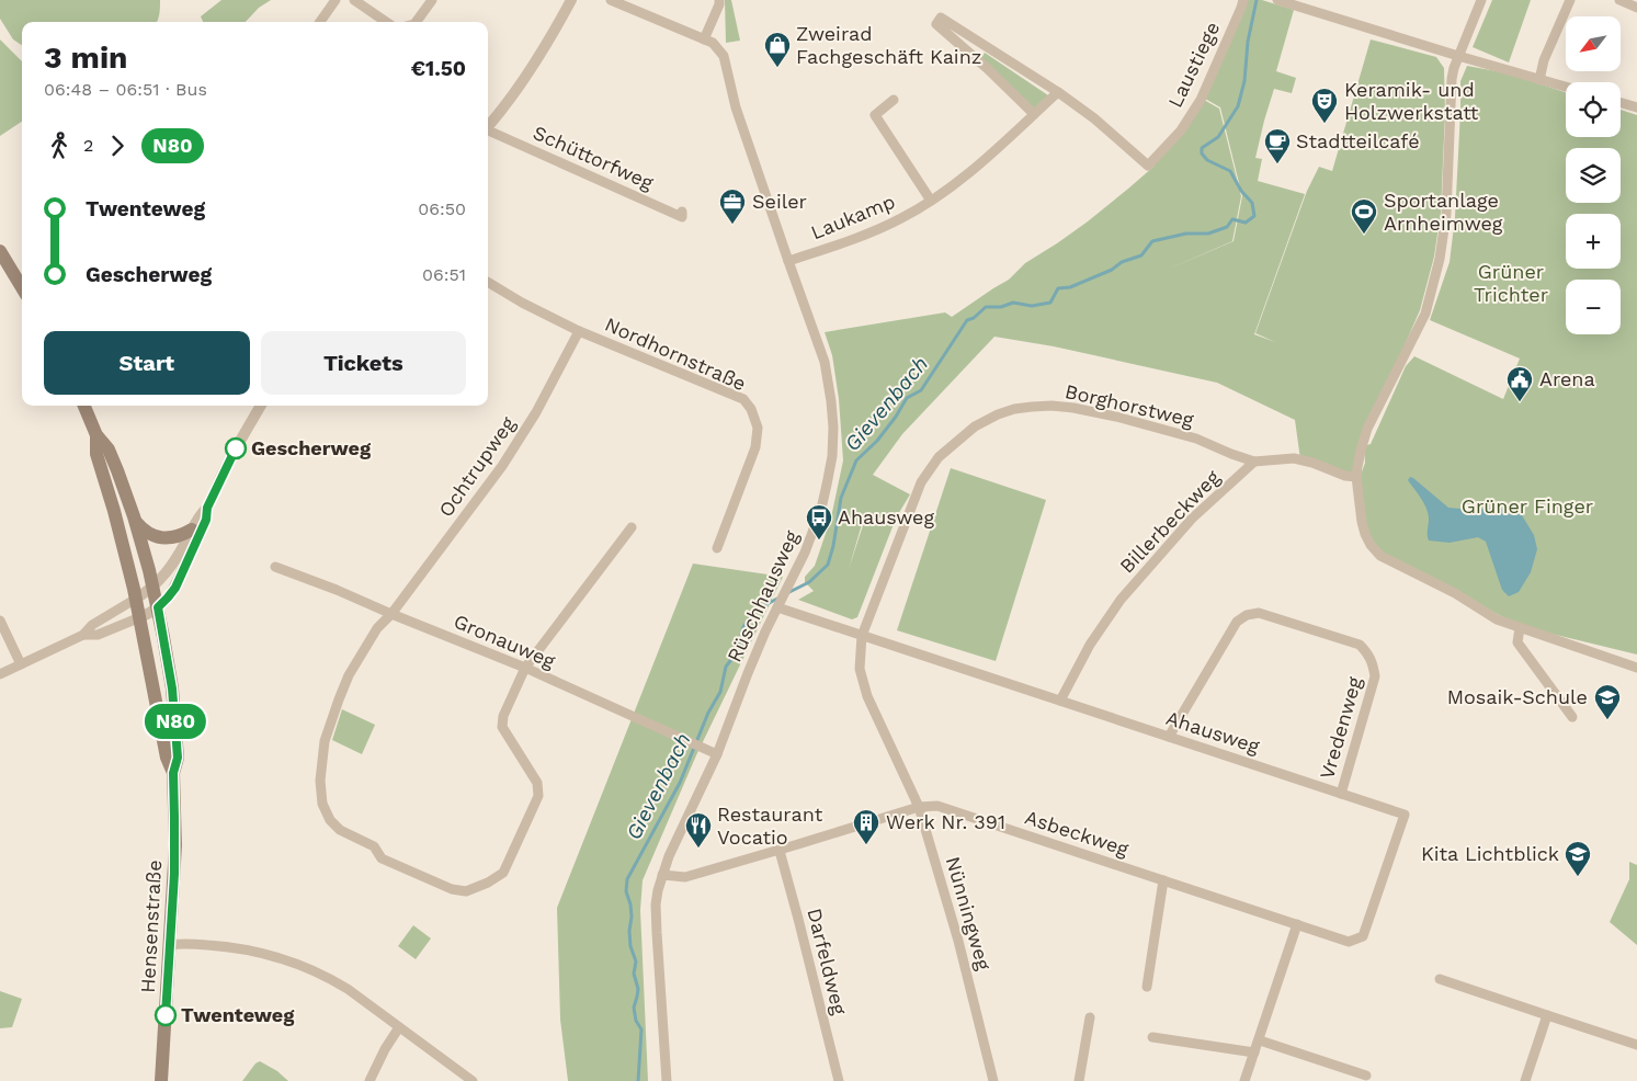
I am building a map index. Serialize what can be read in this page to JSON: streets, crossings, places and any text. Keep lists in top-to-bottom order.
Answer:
{
  "streets": {
    "main road": ["Hensenstraße"],
    "street": [
      "Laustiege",
      "Schüttorfweg",
      "Laukamp",
      "Nordhornstraße",
      "Borghorstweg",
      "Ochtrupweg",
      "Billerbeckweg",
      "Rüschhausweg",
      "Gronauweg",
      "Vredenweg",
      "Ahausweg",
      "Asbeckweg",
      "Nünningweg",
      "Darfeldweg"
    ]
  },
  "crossings": [
    ["Laustiege", "Laukamp"],
    ["Laukamp", "Rüschhausweg"],
    ["Nordhornstraße", "Ochtrupweg"],
    ["Borghorstweg", "Billerbeckweg"],
    ["Borghorstweg", "Ahausweg"],
    ["Borghorstweg", "Nünningweg"],
    ["Ochtrupweg", "Gronauweg"],
    ["Billerbeckweg", "Ahausweg"],
    ["Rüschhausweg", "Gronauweg"],
    ["Rüschhausweg", "Ahausweg"],
    ["Rüschhausweg", "Asbeckweg"],
    ["Vredenweg", "Ahausweg"],
    ["Ahausweg", "Asbeckweg"],
    ["Ahausweg", "Nünningweg"],
    ["Asbeckweg", "Nünningweg"],
    ["Asbeckweg", "Darfeldweg"]
  ],
  "water": ["Gievenbach"],
  "parks": ["Grüner Trichter", "Grüner Finger"],
  "places": {
    "shop": ["Zweirad Fachgeschäft Kainz"],
    "theatre": ["Keramik- und Holzwerkstatt"],
    "cafe": ["Stadtteilcafé"],
    "office": ["Seiler"],
    "sports": ["Sportanlage Arnheimweg"],
    "public building": ["Arena"],
    "other": ["Gescherweg", "Twenteweg"],
    "bus stop": ["Ahausweg"],
    "school or university": ["Mosaik-Schule", "Kita Lichtblick"],
    "building": ["Werk Nr. 391"],
    "restaurant": ["Restaurant Vocatio"]
  },
  "lines": ["bus line N80"],
  "north": "bottom left",
  "page": {
    "on_map": "N80",
    "map_buttons": ["+", "−"],
    "heading": ["3 min", "06:48 – 06:51 · Bus", "€1.50"],
    "legs": ["2", "N80"],
    "list": [
      {
        "name": "Twenteweg",
        "value": "06:50"
      },
      {
        "name": "Gescherweg",
        "value": "06:51"
      }
    ],
    "buttons": ["Start", "Tickets"]
  }
}
